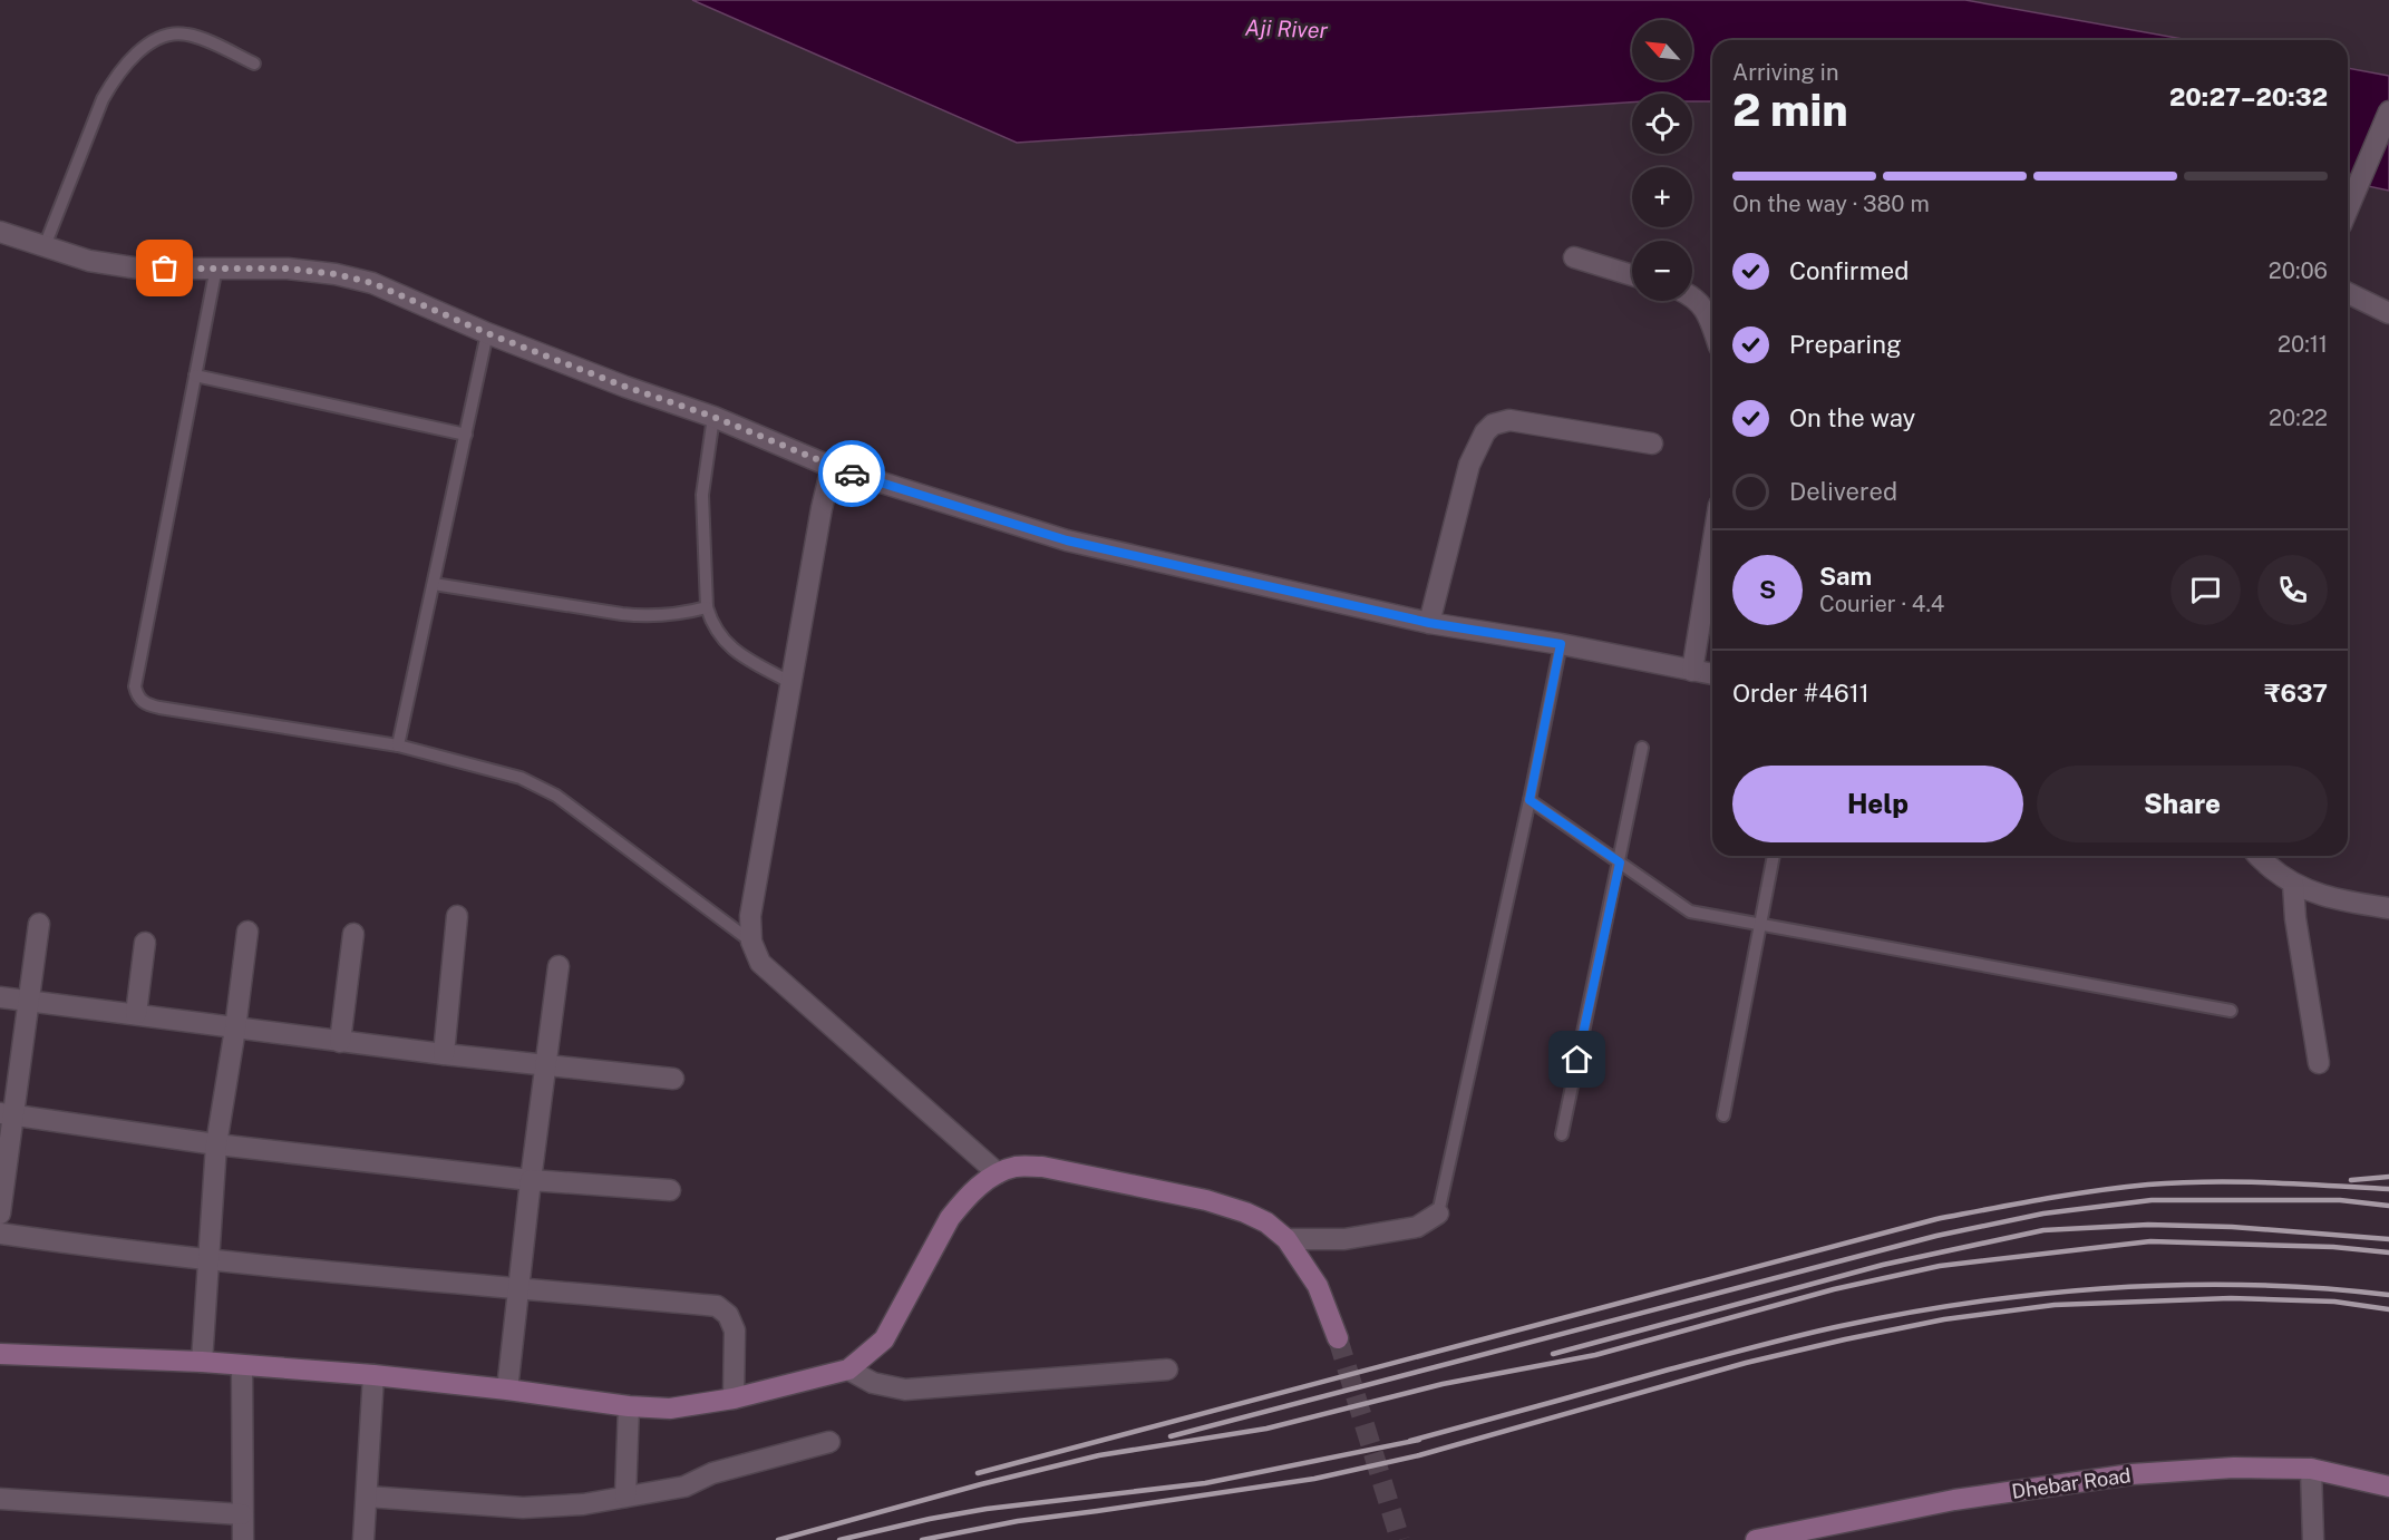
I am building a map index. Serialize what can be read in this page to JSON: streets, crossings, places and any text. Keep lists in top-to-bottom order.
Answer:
{
  "streets": {
    "street": ["Dhebar Road"]
  },
  "water": ["Aji River"],
  "north": "top left",
  "page": {
    "map_buttons": ["+", "−"],
    "heading": ["2 min", "Arriving in", "20:27–20:32"],
    "panel": [
      "Sam",
      "Courier · 4.4",
      "Order #4611",
      "₹637"
    ],
    "bar": "On the way · 380 m",
    "list": [
      ["Confirmed", "20:06"],
      ["Preparing", "20:11"],
      ["On the way", "20:22"],
      "Delivered"
    ],
    "round": "S",
    "buttons": ["Help", "Share"]
  }
}
